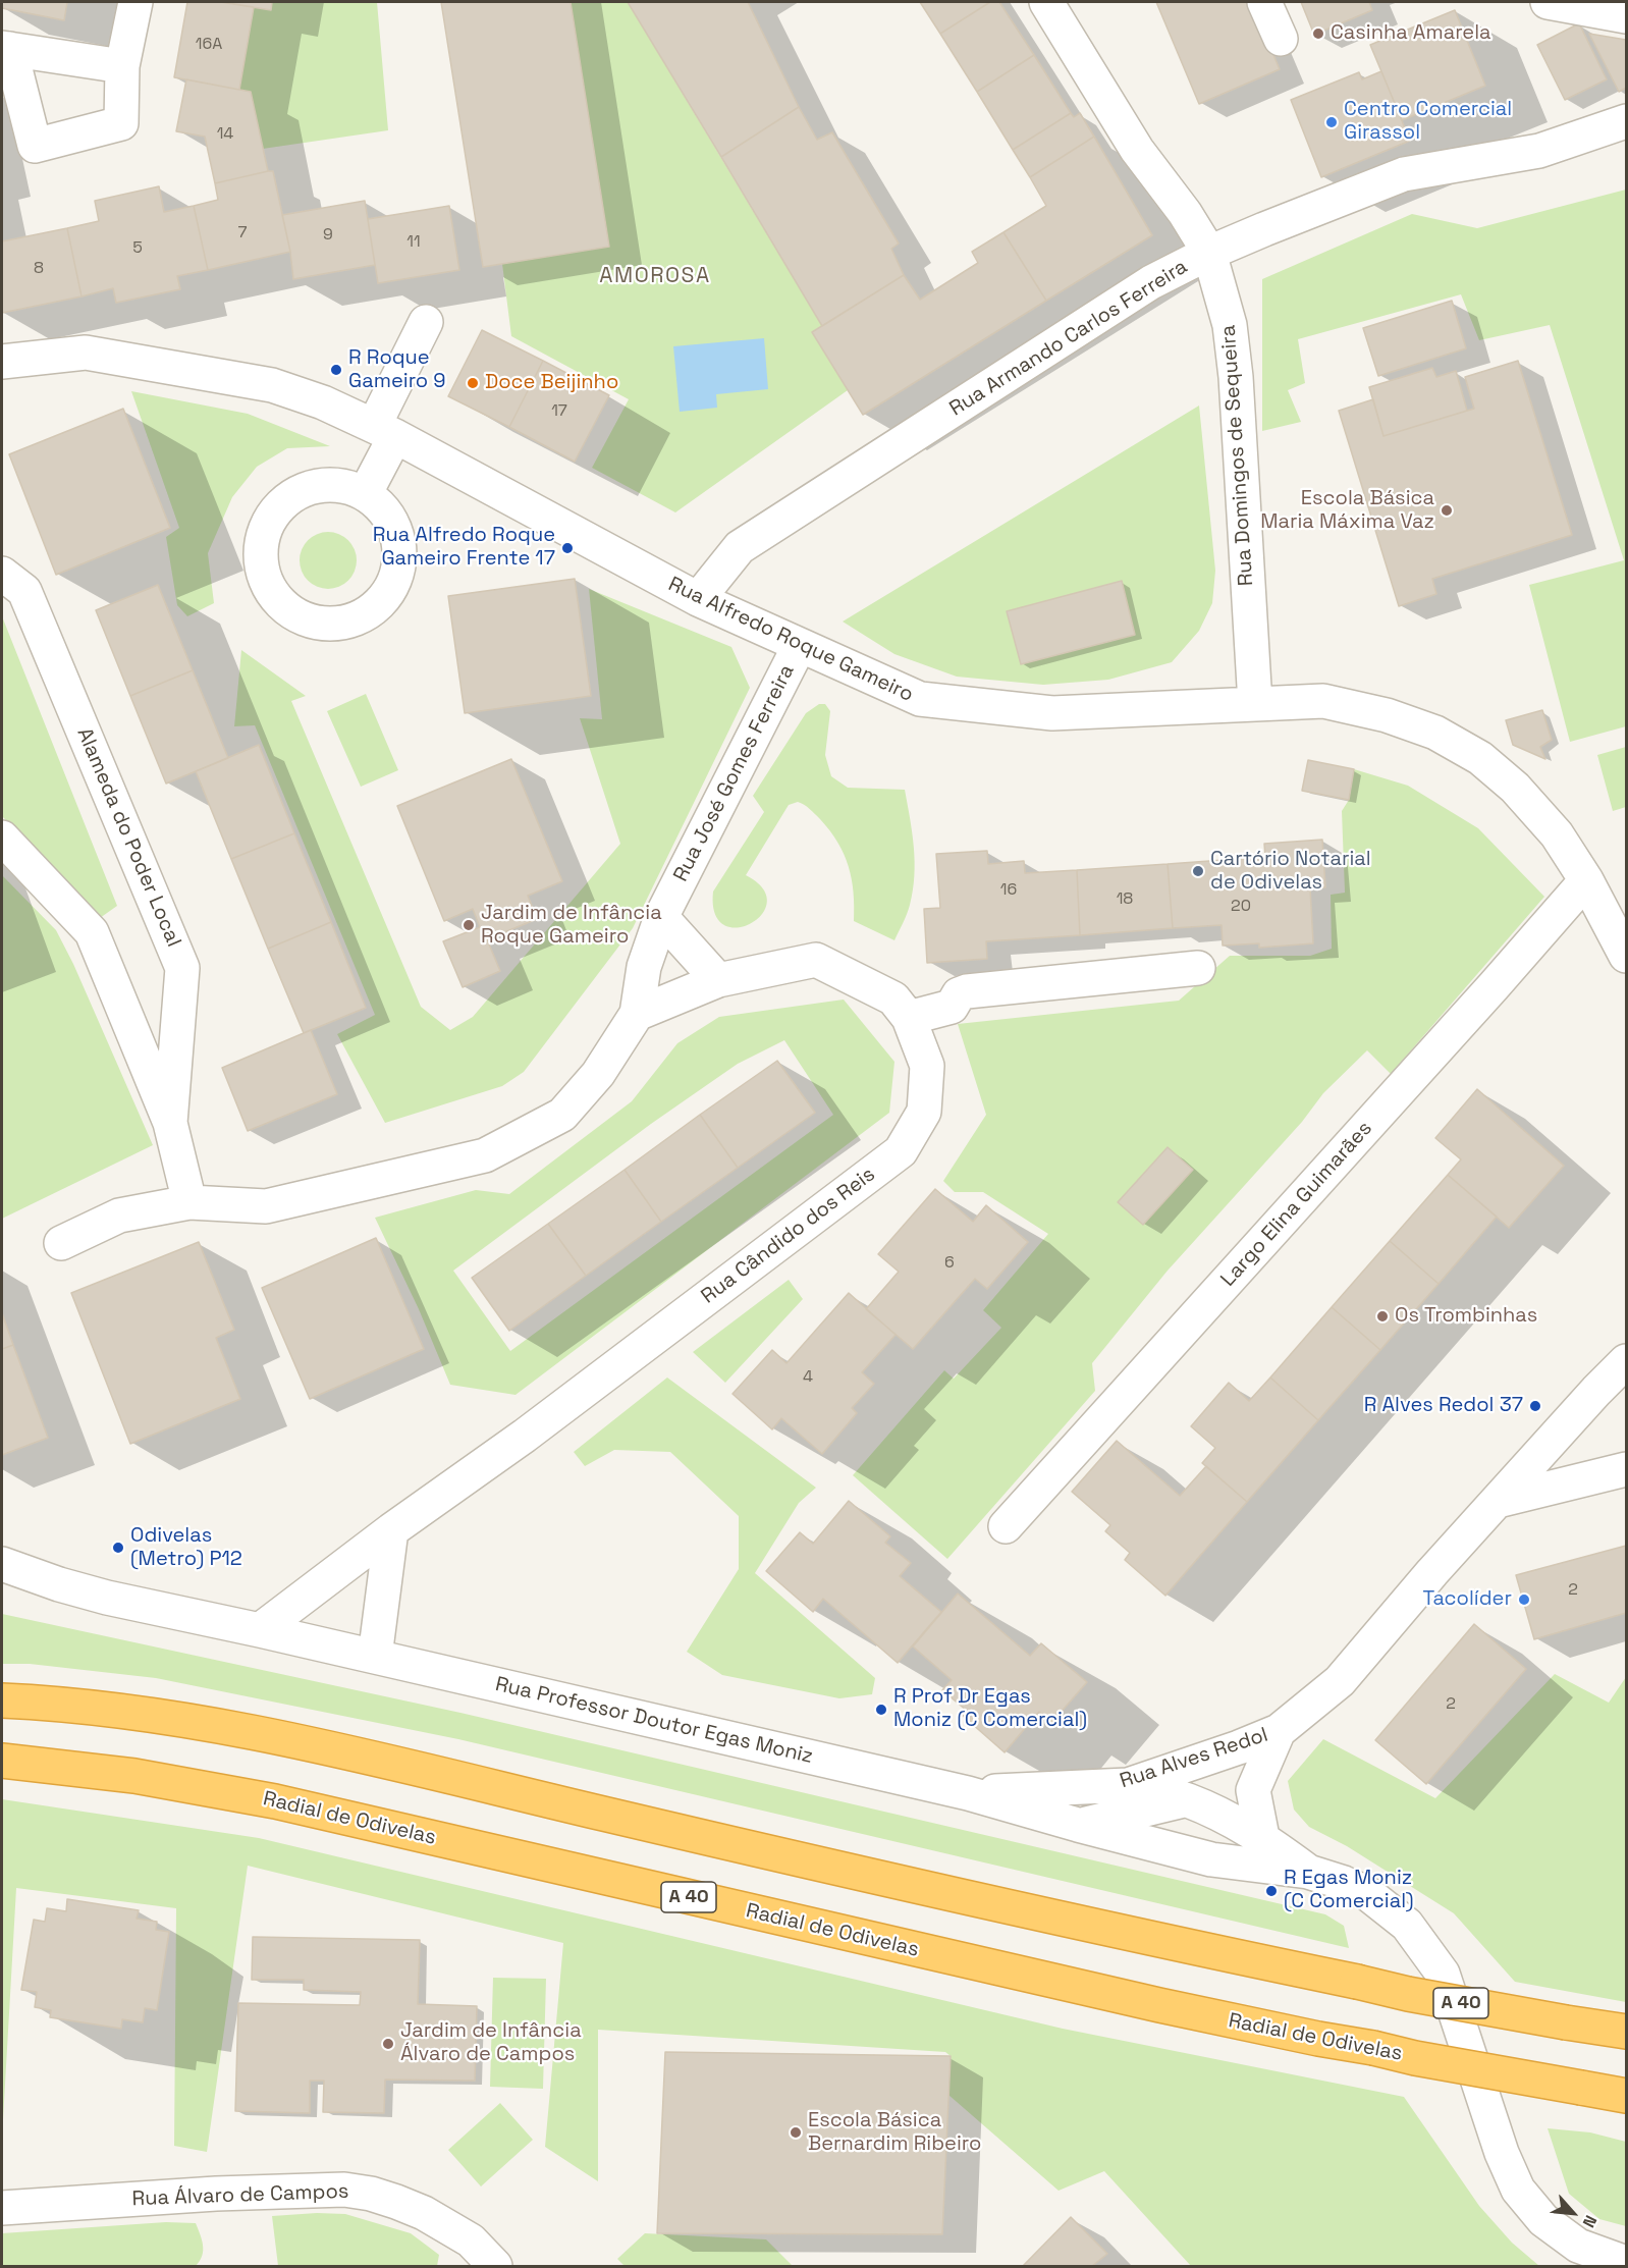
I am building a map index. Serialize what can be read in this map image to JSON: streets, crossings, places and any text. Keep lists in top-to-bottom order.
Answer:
{
  "streets": {
    "highway": ["Radial de Odivelas", "A 40"],
    "street": [
      "Rua Armando Carlos Ferreira",
      "Rua Domingos de Sequeira",
      "Rua Alfredo Roque Gameiro",
      "Rua José Gomes Ferreira",
      "Alameda do Poder Local",
      "Largo Elina Guimarães",
      "Rua Cândido dos Reis",
      "Rua Professor Doutor Egas Moniz",
      "Rua Alves Redol",
      "Rua Álvaro de Campos"
    ]
  },
  "crossings": [
    ["Rua Armando Carlos Ferreira", "Rua Domingos de Sequeira"],
    ["Rua Armando Carlos Ferreira", "Rua Alfredo Roque Gameiro"],
    ["Rua Domingos de Sequeira", "Rua Alfredo Roque Gameiro"],
    ["Rua Alfredo Roque Gameiro", "Rua José Gomes Ferreira"],
    ["Rua Alfredo Roque Gameiro", "Largo Elina Guimarães"],
    ["Rua José Gomes Ferreira", "Alameda do Poder Local"],
    ["Rua José Gomes Ferreira", "Rua Cândido dos Reis"],
    ["Rua Cândido dos Reis", "Rua Professor Doutor Egas Moniz"],
    ["Rua Professor Doutor Egas Moniz", "Rua Alves Redol"]
  ],
  "districts": ["AMOROSA"],
  "places": [
    "Casinha Amarela",
    "Centro Comercial Girassol",
    "R Roque Gameiro 9",
    "Doce Beijinho",
    "Escola Básica Maria Máxima Vaz",
    "Rua Alfredo Roque Gameiro Frente 17",
    "Cartório Notarial de Odivelas",
    "Jardim de Infância Roque Gameiro",
    "Os Trombinhas",
    "R Alves Redol 37",
    "Odivelas (Metro) P12",
    "Tacolíder",
    "R Prof Dr Egas Moniz (C Comercial)",
    "R Egas Moniz (C Comercial)",
    "Jardim de Infância Álvaro de Campos",
    "Escola Básica Bernardim Ribeiro"
  ],
  "house_numbers": [
    "16A",
    "14",
    "7",
    "9",
    "11",
    "5",
    "8",
    "17",
    "16",
    "18",
    "20",
    "6",
    "4",
    "2",
    "2"
  ],
  "north": "bottom right"
}
